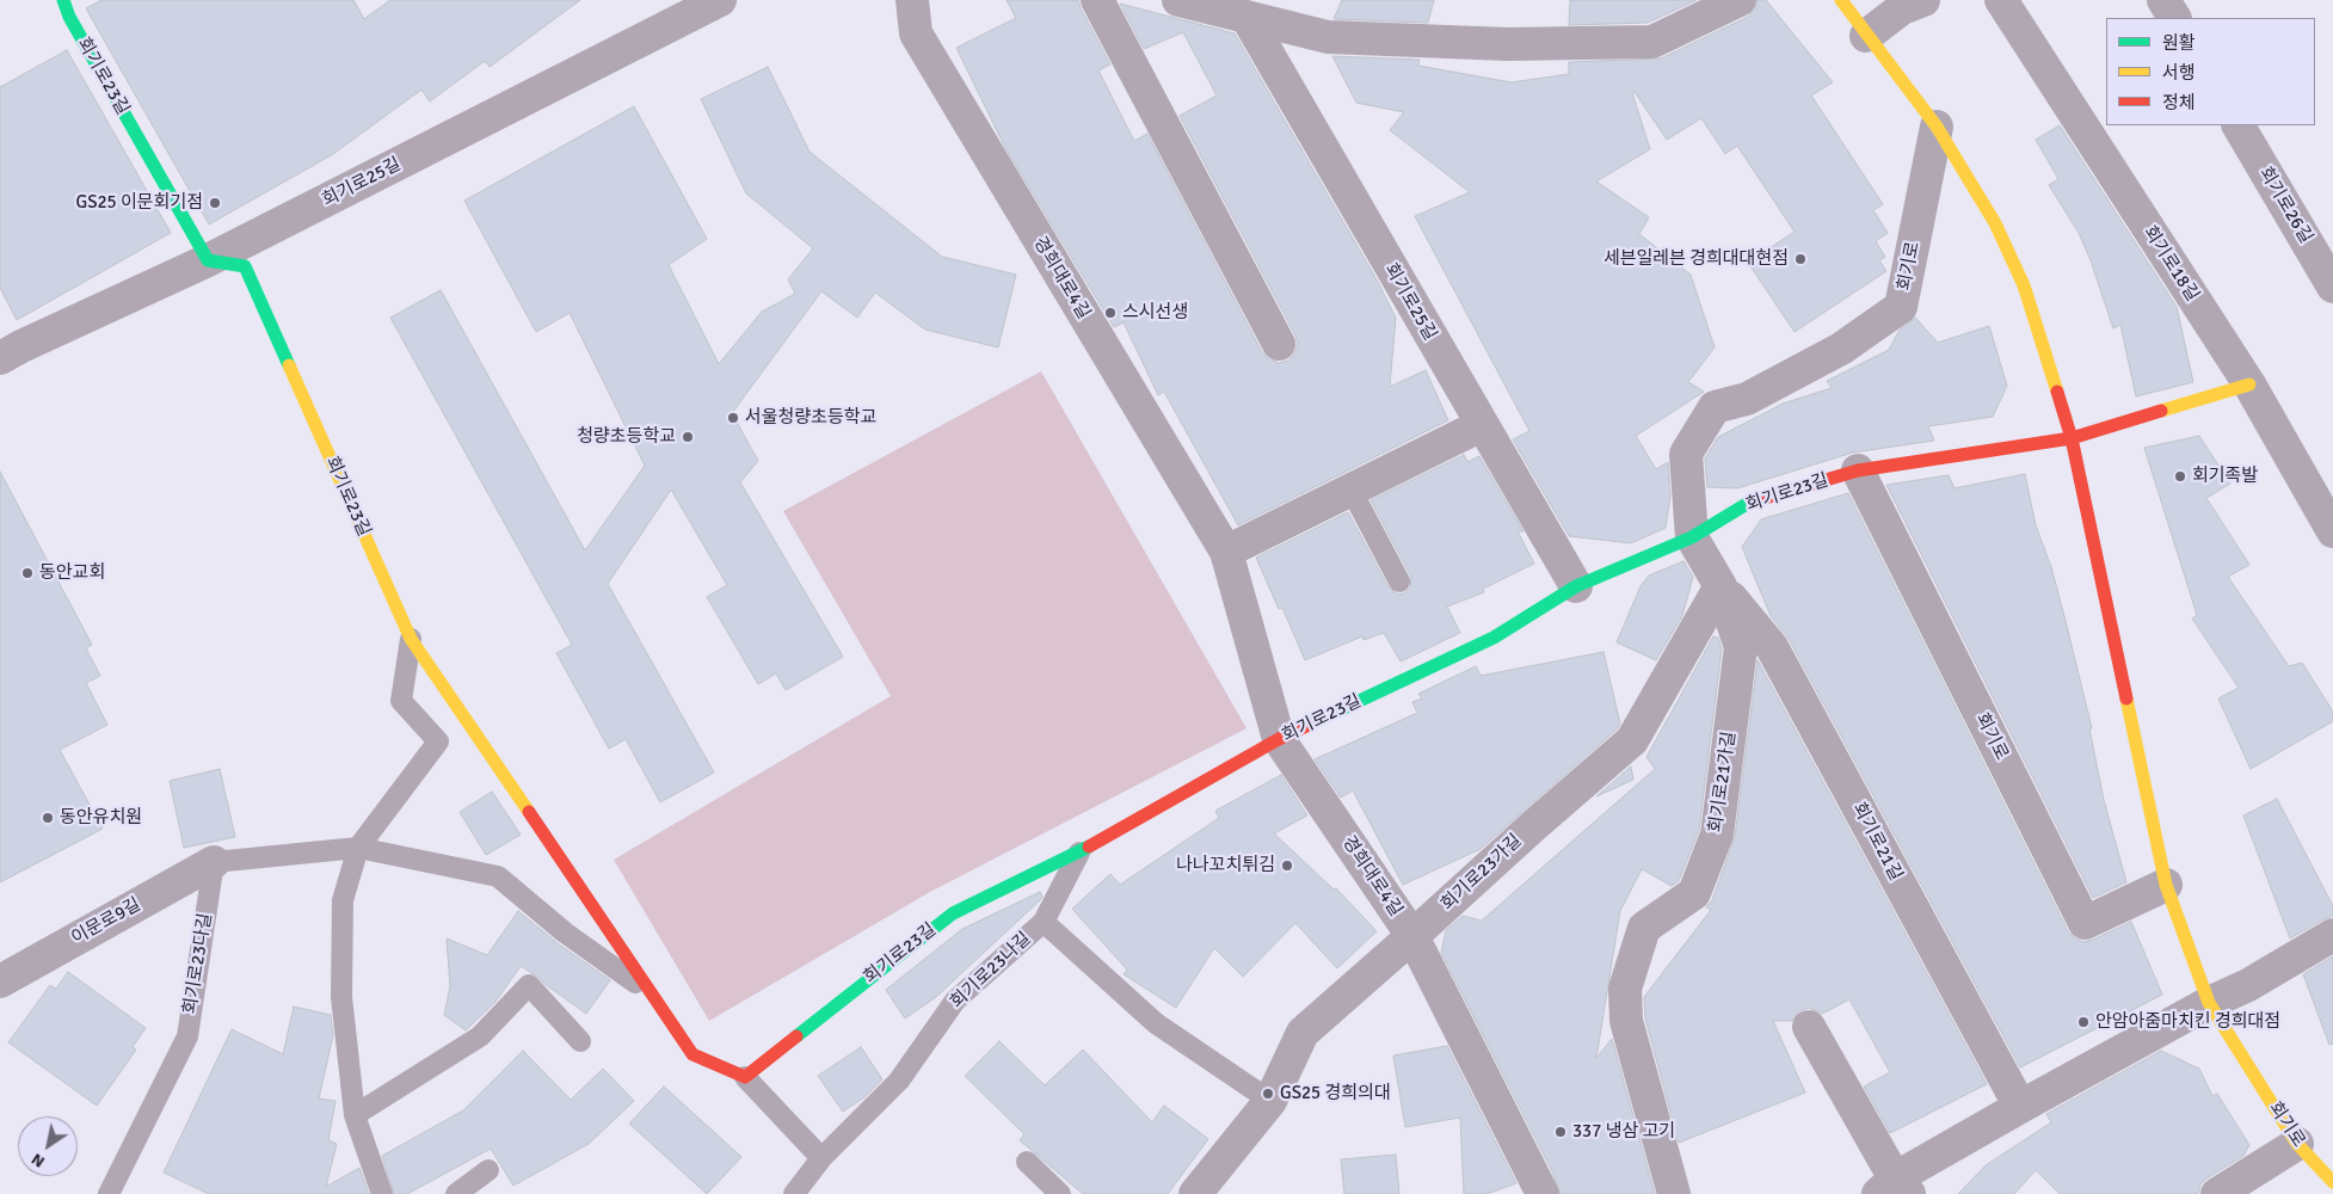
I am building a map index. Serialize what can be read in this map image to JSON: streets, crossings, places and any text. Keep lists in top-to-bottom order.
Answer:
{
  "streets": {
    "street": [
      "회기로23길",
      "회기로25길",
      "회기로26길",
      "회기로18길",
      "회기로",
      "경희대로4길",
      "회기로21가길",
      "회기로21길",
      "회기로23가길",
      "이문로9길"
    ],
    "lane": ["회기로23다길", "회기로23나길"]
  },
  "crossings": [
    ["회기로23길", "회기로25길"],
    ["회기로23길", "회기로"],
    ["회기로23길", "경희대로4길"],
    ["경희대로4길", "회기로23가길"],
    ["회기로21가길", "회기로21길"],
    ["회기로21가길", "회기로23가길"],
    ["회기로21길", "회기로23가길"],
    ["회기로23가길", "회기로23나길"],
    ["이문로9길", "회기로23다길"]
  ],
  "places": [
    "GS25 이문회기점",
    "세븐일레븐 경희대대현점",
    "스시선생",
    "서울청량초등학교",
    "청량초등학교",
    "회기족발",
    "동안교회",
    "동안유치원",
    "나나꼬치튀김",
    "안암아줌마치킨 경희대점",
    "GS25 경희의대",
    "337 냉삼 고기"
  ],
  "legend": ["원활", "서행", "정체"],
  "north": "bottom left"
}
